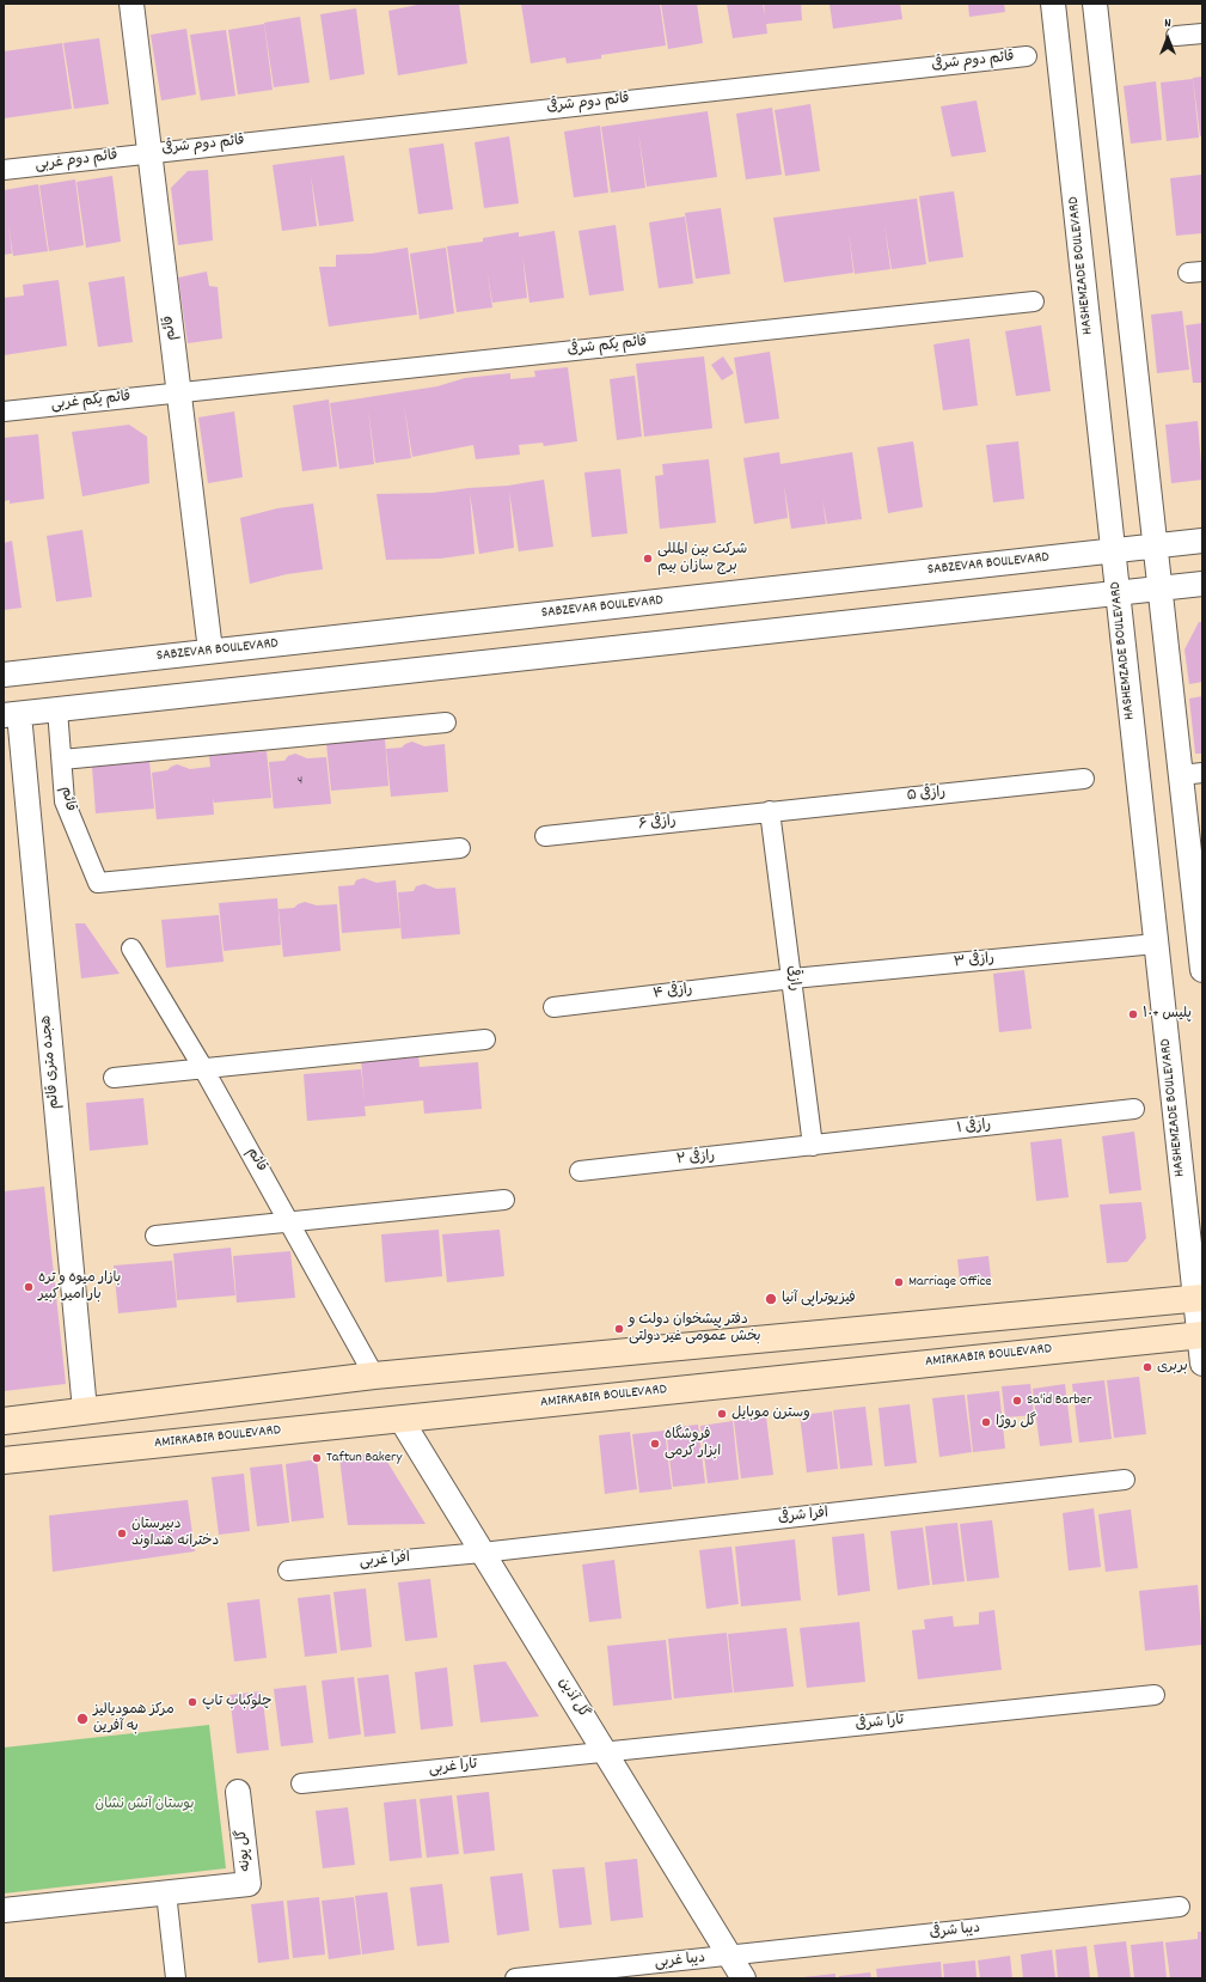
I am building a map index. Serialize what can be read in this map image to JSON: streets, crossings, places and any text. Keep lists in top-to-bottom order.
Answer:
{
  "streets": {
    "main road": ["AMIRKABIR BOULEVARD"],
    "street": [
      "قائم دوم شرقی",
      "قائم دوم غربی",
      "HASHEMZADE BOULEVARD",
      "قائم",
      "قائم یکم شرقی",
      "قائم یکم غربی",
      "SABZEVAR BOULEVARD",
      "رازقی ۵",
      "رازقی ۶",
      "رازقی ۳",
      "رازقی",
      "رازقی ۴",
      "هجده متری قائم",
      "رازقی ۱",
      "رازقی ۲",
      "افرا شرقی",
      "افرا غربی",
      "گل آذین",
      "تارا شرقی",
      "تارا غربی",
      "گل پونه",
      "دیبا شرقی",
      "دیبا غربی"
    ]
  },
  "crossings": [
    ["قائم دوم شرقی", "قائم دوم غربی"],
    ["قائم دوم شرقی", "قائم"],
    ["قائم دوم غربی", "قائم"],
    ["HASHEMZADE BOULEVARD", "SABZEVAR BOULEVARD"],
    ["HASHEMZADE BOULEVARD", "رازقی ۳"],
    ["HASHEMZADE BOULEVARD", "AMIRKABIR BOULEVARD"],
    ["قائم", "قائم یکم شرقی"],
    ["قائم", "قائم یکم غربی"],
    ["قائم", "SABZEVAR BOULEVARD"],
    ["قائم یکم شرقی", "قائم یکم غربی"],
    ["رازقی ۵", "رازقی ۶"],
    ["رازقی ۵", "رازقی"],
    ["رازقی ۶", "رازقی"],
    ["رازقی ۳", "رازقی"],
    ["رازقی ۳", "رازقی ۴"],
    ["رازقی", "رازقی ۴"],
    ["رازقی", "رازقی ۱"],
    ["رازقی", "رازقی ۲"],
    ["رازقی ۱", "رازقی ۲"],
    ["AMIRKABIR BOULEVARD", "گل آذین"],
    ["افرا شرقی", "افرا غربی"],
    ["افرا شرقی", "گل آذین"],
    ["افرا غربی", "گل آذین"],
    ["گل آذین", "تارا شرقی"],
    ["گل آذین", "تارا غربی"],
    ["گل آذین", "دیبا شرقی"],
    ["گل آذین", "دیبا غربی"],
    ["تارا شرقی", "تارا غربی"],
    ["دیبا شرقی", "دیبا غربی"]
  ],
  "parks": ["بوستان آتش نشان"],
  "places": [
    "شرکت بین المللی برج سازان بیم",
    "پلیس +۱۰",
    "Marriage Office",
    "بازار میوه و تره بار امیر کبیر",
    "فیزیوتراپی آنیا",
    "دفتر پیشخوان دولت و بخش عمومی غیر دولتی",
    "بربری",
    "Sa'id Barber",
    "وسترن موبایل",
    "گل روژا",
    "فروشگاه ابزار کرمی",
    "Taftun Bakery",
    "دبیرستان دخترانه هنداوند",
    "چلوکباب تاپ",
    "مرکز همودیالیز به آفرین"
  ],
  "house_numbers": ["4"],
  "north": "top"
}
